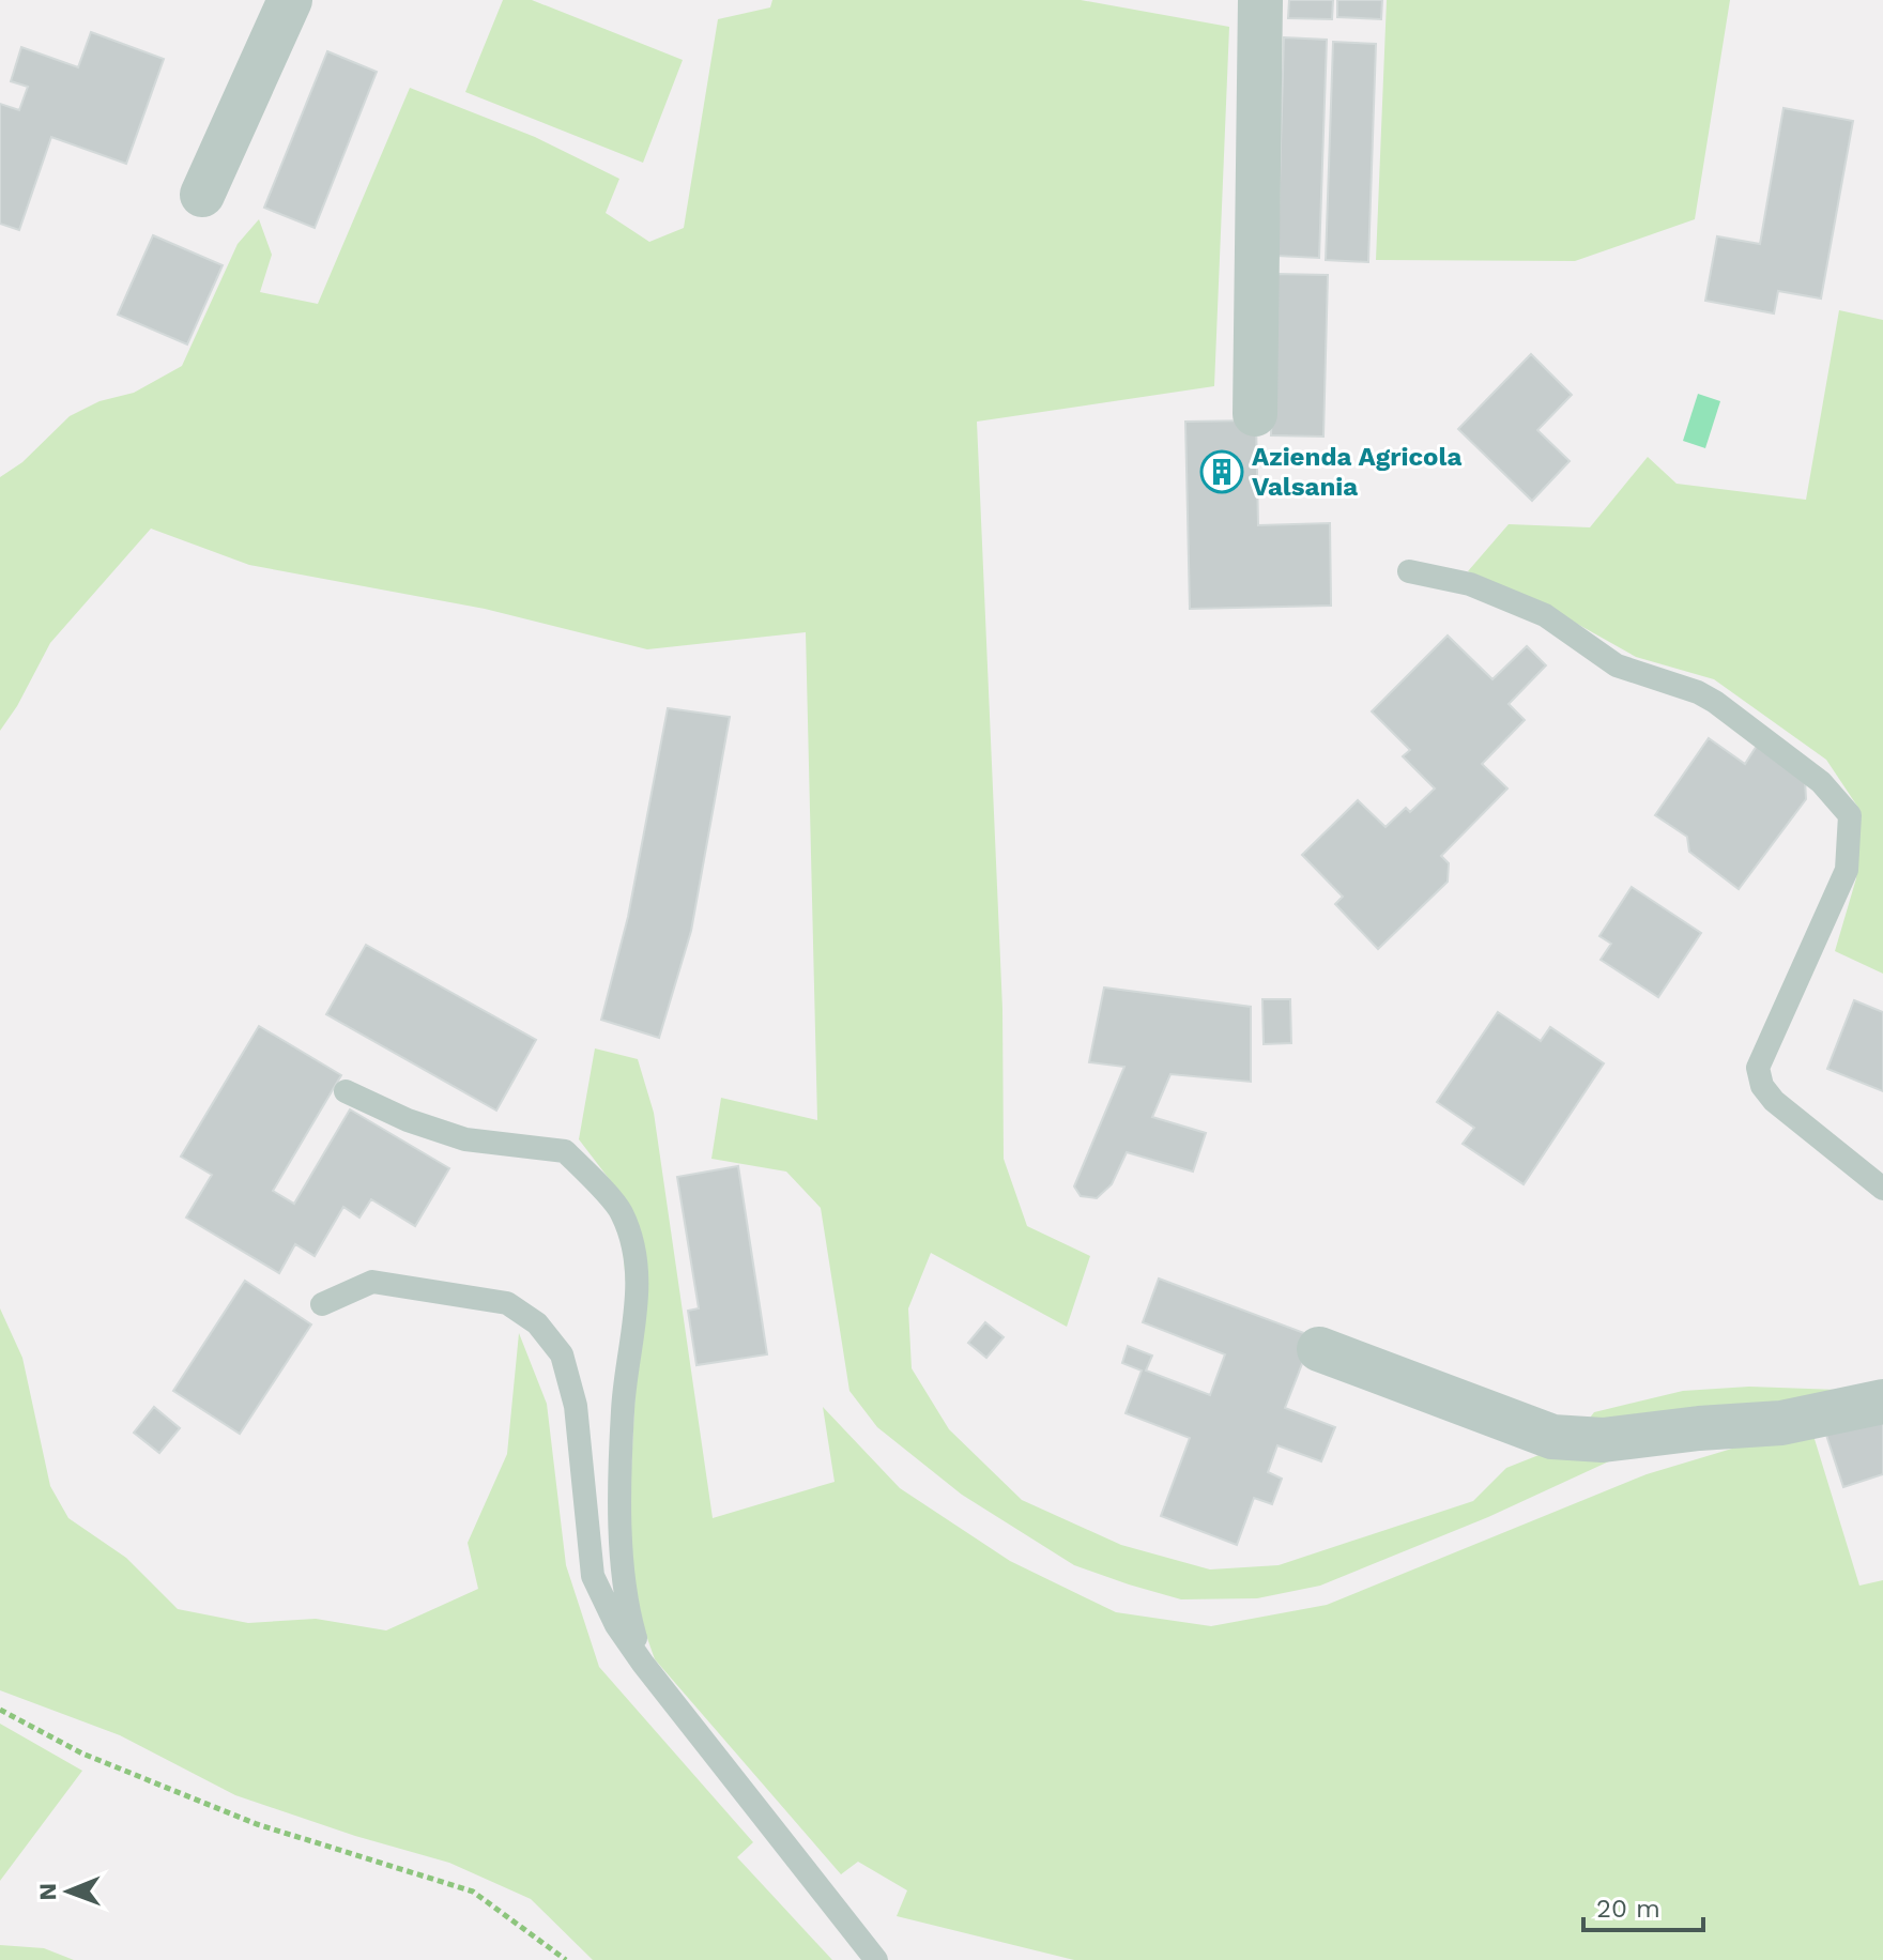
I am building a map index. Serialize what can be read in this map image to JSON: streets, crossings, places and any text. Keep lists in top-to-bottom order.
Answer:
{
  "places": {
    "building": ["Azienda Agricola Valsania"]
  },
  "scale_bar": "20 m",
  "north": "left"
}
